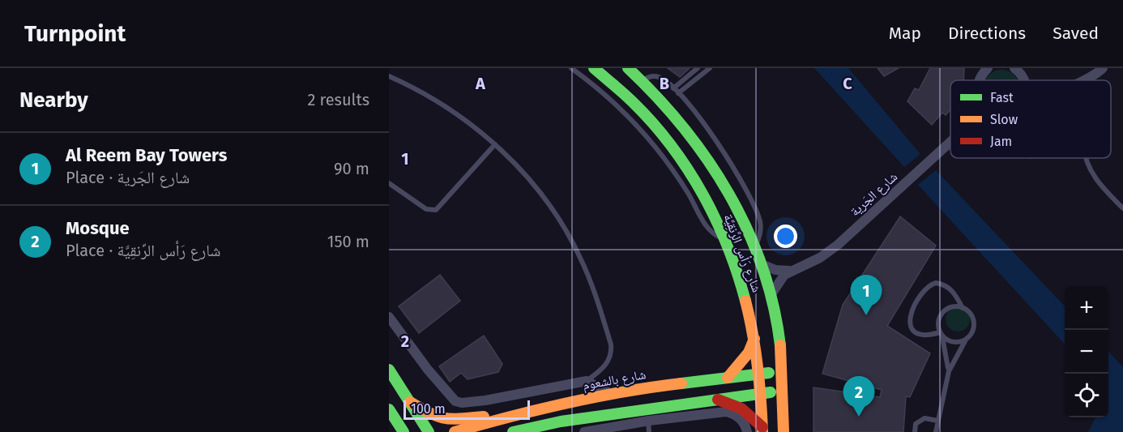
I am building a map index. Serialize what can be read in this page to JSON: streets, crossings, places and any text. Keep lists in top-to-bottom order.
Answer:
{
  "streets": {
    "street": ["شارع الجَرية", "شارع رَأس الرَّنقِيَّة", "شارع بالشعوم"]
  },
  "crossings": [
    ["شارع الجَرية", "شارع رَأس الرَّنقِيَّة"],
    ["شارع رَأس الرَّنقِيَّة", "شارع بالشعوم"]
  ],
  "legend": ["Fast", "Slow", "Jam"],
  "scale_bar": "100 m",
  "page": {
    "header": "Turnpoint",
    "nav": ["Map", "Directions", "Saved"],
    "heading": ["Nearby", "2 results"],
    "list": [
      {
        "mark": "1",
        "name": "Al Reem Bay Towers",
        "note": "Place · شارع الجَرية",
        "value": "90 m"
      },
      {
        "mark": "2",
        "name": "Mosque",
        "note": "Place · شارع رَأس الرَّنقِيَّة",
        "value": "150 m"
      }
    ],
    "pins": ["1", "2"],
    "map_buttons": ["+", "−"],
    "scale": "100 m"
  },
  "grid": {
    "columns": ["A", "B", "C"],
    "rows": ["1", "2"]
  }
}
